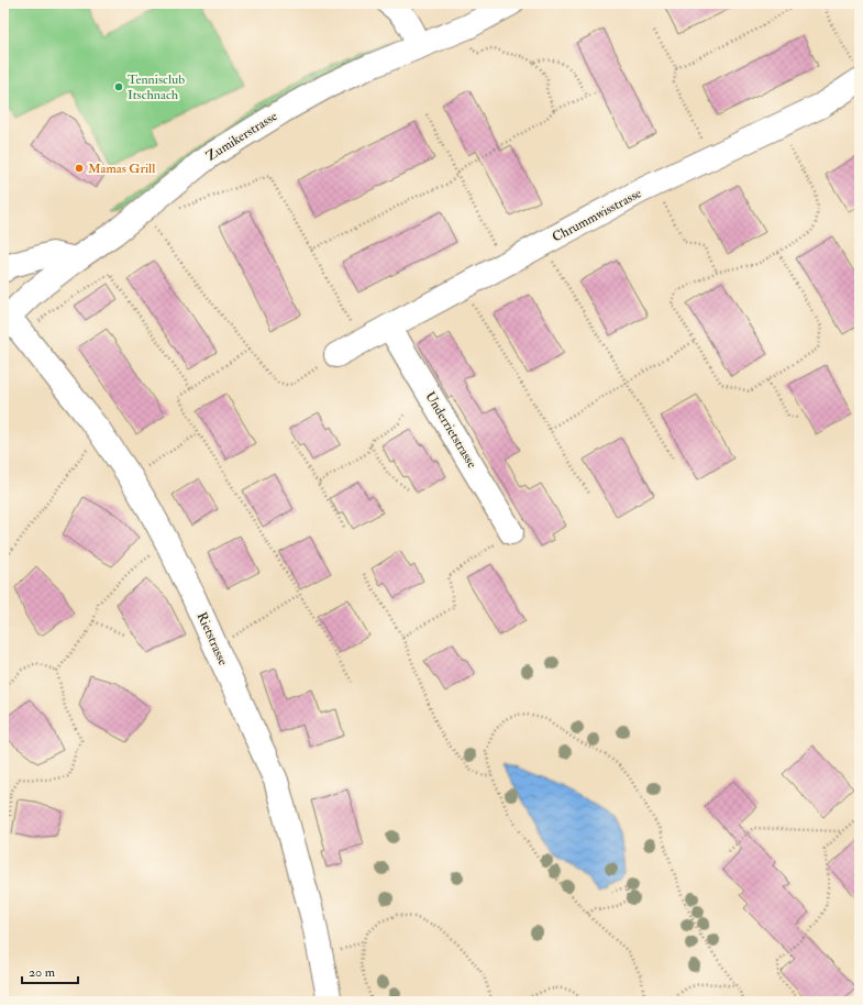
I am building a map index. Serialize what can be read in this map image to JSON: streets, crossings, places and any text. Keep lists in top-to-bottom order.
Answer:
{
  "streets": {
    "street": [
      "Zumikerstrasse",
      "Chrummwisstrasse",
      "Underrietstrasse",
      "Rietstrasse"
    ]
  },
  "crossings": [
    ["Zumikerstrasse", "Rietstrasse"],
    ["Chrummwisstrasse", "Underrietstrasse"]
  ],
  "places": ["Tennisclub Itschnach", "Mamas Grill"],
  "scale_bar": "20 m"
}
